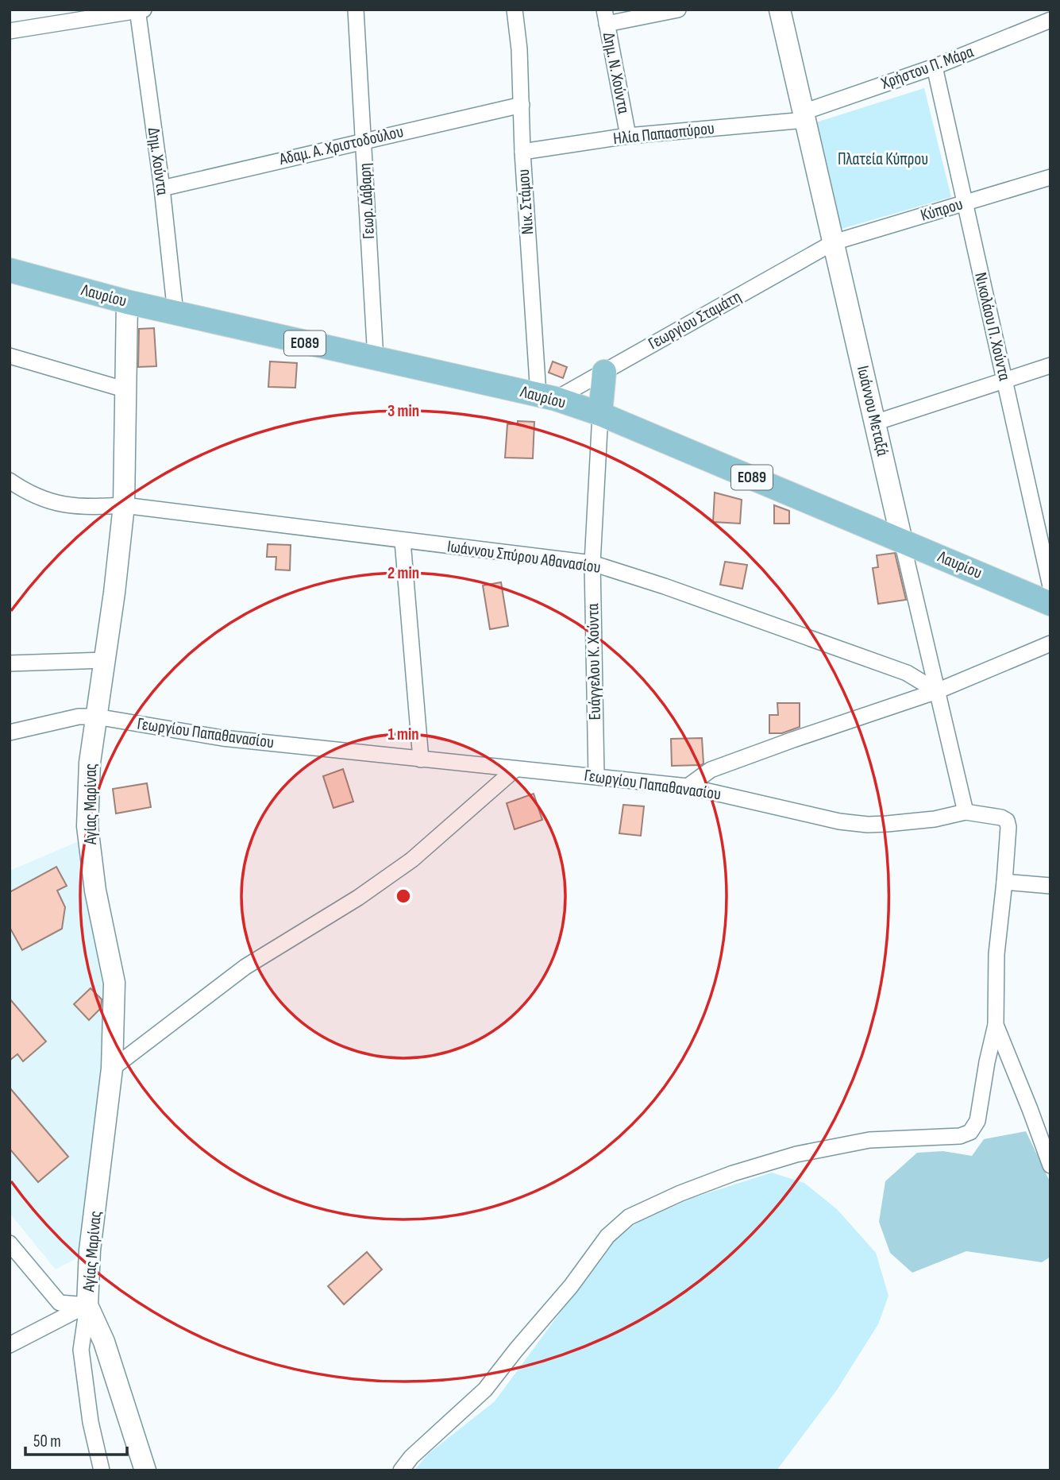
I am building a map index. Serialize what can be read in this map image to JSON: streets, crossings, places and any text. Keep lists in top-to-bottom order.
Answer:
{
  "streets": {
    "main road": ["Λαυρίου", "ΕΟ89"],
    "street": [
      "Χρήστου Π. Μάρα",
      "Δημ. Ν. Χούντα",
      "Ηλία Παπασπύρου",
      "Αδαμ. Α. Χριστοδούλου",
      "Δημ. Χούντα",
      "Γεωρ. Δάβαρη",
      "Νικ. Στάμου",
      "Κύπρου",
      "Γεωργίου Σταμάτη",
      "Νικολάου Π. Χούντα",
      "Ιωάννου Μεταξά",
      "Ιωάννου Σπύρου Αθανασίου",
      "Ευάγγελου Κ. Χούντα",
      "Γεωργίου Παπαθανασίου",
      "Αγίας Μαρίνας"
    ]
  },
  "crossings": [
    ["Χρήστου Π. Μάρα", "Ηλία Παπασπύρου"],
    ["Χρήστου Π. Μάρα", "Νικολάου Π. Χούντα"],
    ["Χρήστου Π. Μάρα", "Ιωάννου Μεταξά"],
    ["Δημ. Ν. Χούντα", "Ηλία Παπασπύρου"],
    ["Ηλία Παπασπύρου", "Νικ. Στάμου"],
    ["Ηλία Παπασπύρου", "Ιωάννου Μεταξά"],
    ["Αδαμ. Α. Χριστοδούλου", "Δημ. Χούντα"],
    ["Αδαμ. Α. Χριστοδούλου", "Γεωρ. Δάβαρη"],
    ["Αδαμ. Α. Χριστοδούλου", "Νικ. Στάμου"],
    ["Δημ. Χούντα", "Λαυρίου"],
    ["Γεωρ. Δάβαρη", "Λαυρίου"],
    ["Νικ. Στάμου", "Λαυρίου"],
    ["Νικ. Στάμου", "Γεωργίου Σταμάτη"],
    ["Κύπρου", "Γεωργίου Σταμάτη"],
    ["Κύπρου", "Νικολάου Π. Χούντα"],
    ["Κύπρου", "Ιωάννου Μεταξά"],
    ["Λαυρίου", "Γεωργίου Σταμάτη"],
    ["Λαυρίου", "Νικολάου Π. Χούντα"],
    ["Λαυρίου", "Ιωάννου Μεταξά"],
    ["Λαυρίου", "Ευάγγελου Κ. Χούντα"],
    ["Λαυρίου", "Αγίας Μαρίνας"],
    ["Γεωργίου Σταμάτη", "Ιωάννου Μεταξά"],
    ["Ιωάννου Μεταξά", "Ιωάννου Σπύρου Αθανασίου"],
    ["Ιωάννου Μεταξά", "Γεωργίου Παπαθανασίου"],
    ["Ιωάννου Σπύρου Αθανασίου", "Ευάγγελου Κ. Χούντα"],
    ["Ιωάννου Σπύρου Αθανασίου", "Αγίας Μαρίνας"],
    ["Ευάγγελου Κ. Χούντα", "Γεωργίου Παπαθανασίου"],
    ["Γεωργίου Παπαθανασίου", "Αγίας Μαρίνας"]
  ],
  "parks": ["Πλατεία Κύπρου"],
  "scale_bar": "50 m",
  "rings": ["3 min", "2 min", "1 min"]
}
